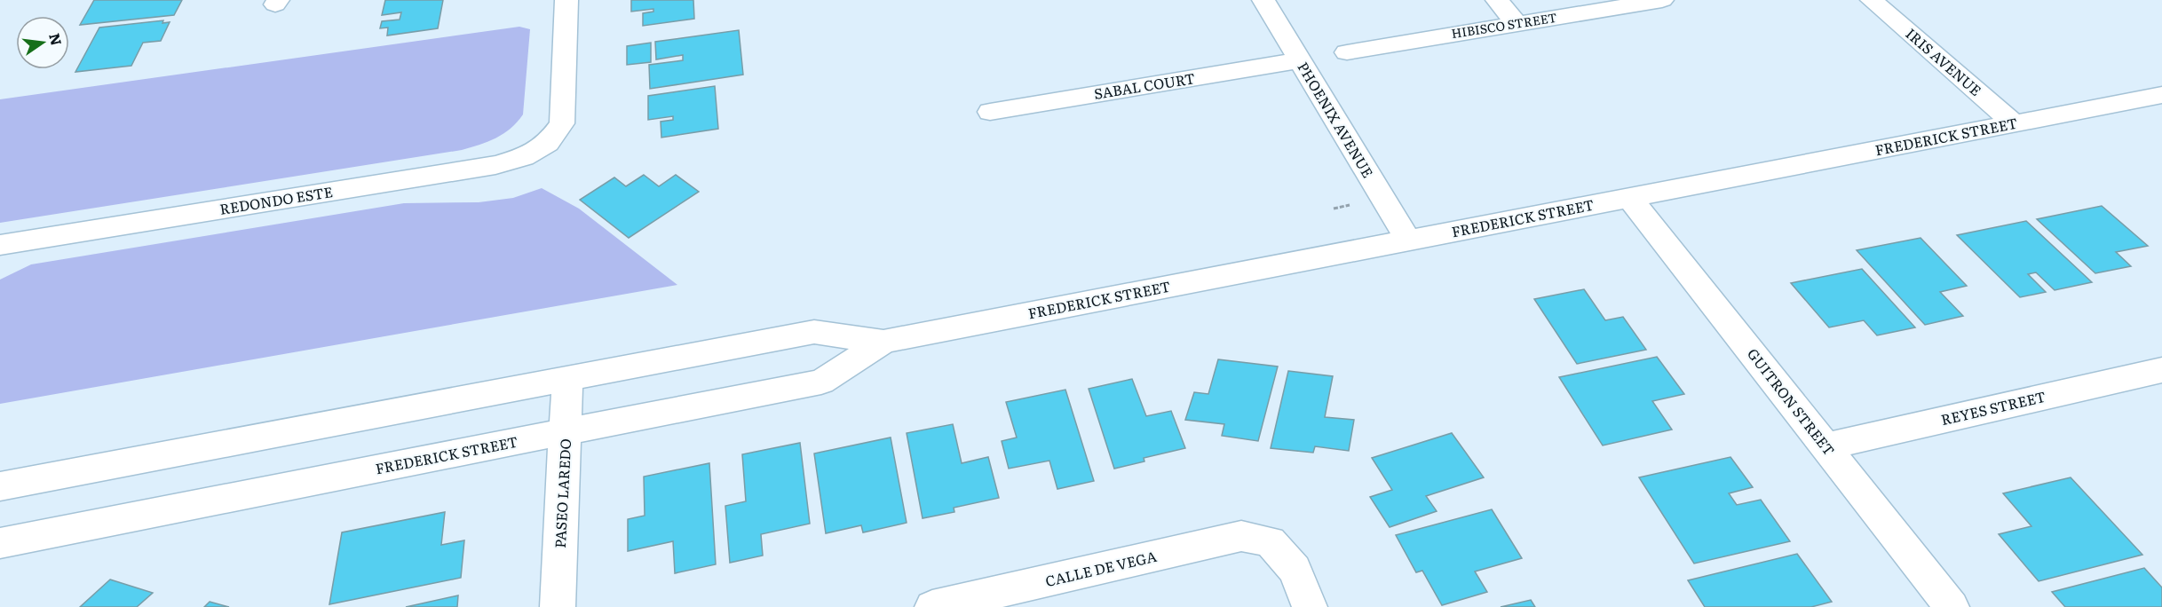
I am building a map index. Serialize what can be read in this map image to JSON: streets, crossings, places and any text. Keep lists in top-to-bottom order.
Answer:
{
  "streets": {
    "street": [
      "HIBISCO STREET",
      "IRIS AVENUE",
      "SABAL COURT",
      "PHOENIX AVENUE",
      "FREDERICK STREET",
      "REDONDO ESTE",
      "GUITRON STREET",
      "REYES STREET",
      "PASEO LAREDO",
      "CALLE DE VEGA"
    ]
  },
  "crossings": [
    ["IRIS AVENUE", "FREDERICK STREET"],
    ["SABAL COURT", "PHOENIX AVENUE"],
    ["PHOENIX AVENUE", "FREDERICK STREET"],
    ["FREDERICK STREET", "GUITRON STREET"],
    ["FREDERICK STREET", "PASEO LAREDO"],
    ["GUITRON STREET", "REYES STREET"]
  ],
  "north": "right"
}
